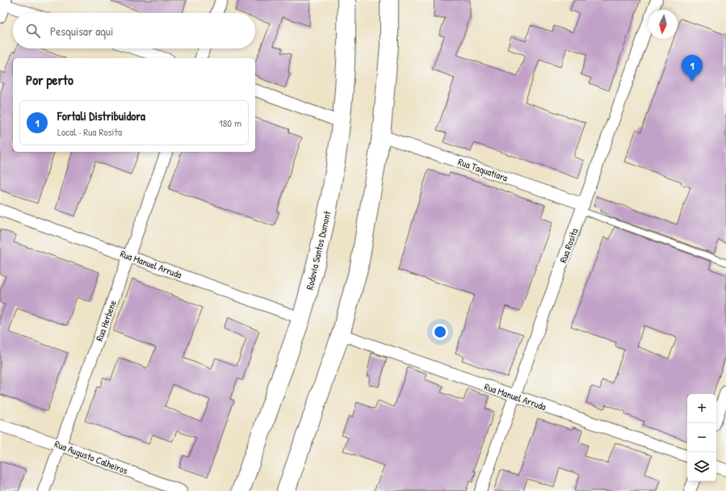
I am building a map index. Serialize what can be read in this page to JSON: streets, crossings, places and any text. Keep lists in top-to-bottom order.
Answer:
{
  "streets": {
    "highway": ["Rodovia Santos Dumont"],
    "street": [
      "Rua Taquatiara",
      "Rua Rosita",
      "Rua Manuel Arruda",
      "Rua Herbene",
      "Rua Augusto Calheiros"
    ]
  },
  "crossings": [
    ["Rua Taquatiara", "Rua Rosita"],
    ["Rua Rosita", "Rua Manuel Arruda"],
    ["Rodovia Santos Dumont", "Rua Manuel Arruda"],
    ["Rua Manuel Arruda", "Rua Herbene"],
    ["Rua Herbene", "Rua Augusto Calheiros"]
  ],
  "north": "bottom",
  "page": {
    "search": "Pesquisar aqui",
    "pins": "1",
    "heading": "Por perto",
    "list": [
      {
        "mark": "1",
        "name": "Fortali Distribuidora",
        "note": "Local · Rua Rosita",
        "value": "180 m"
      }
    ],
    "map_buttons": ["+", "−"]
  }
}
